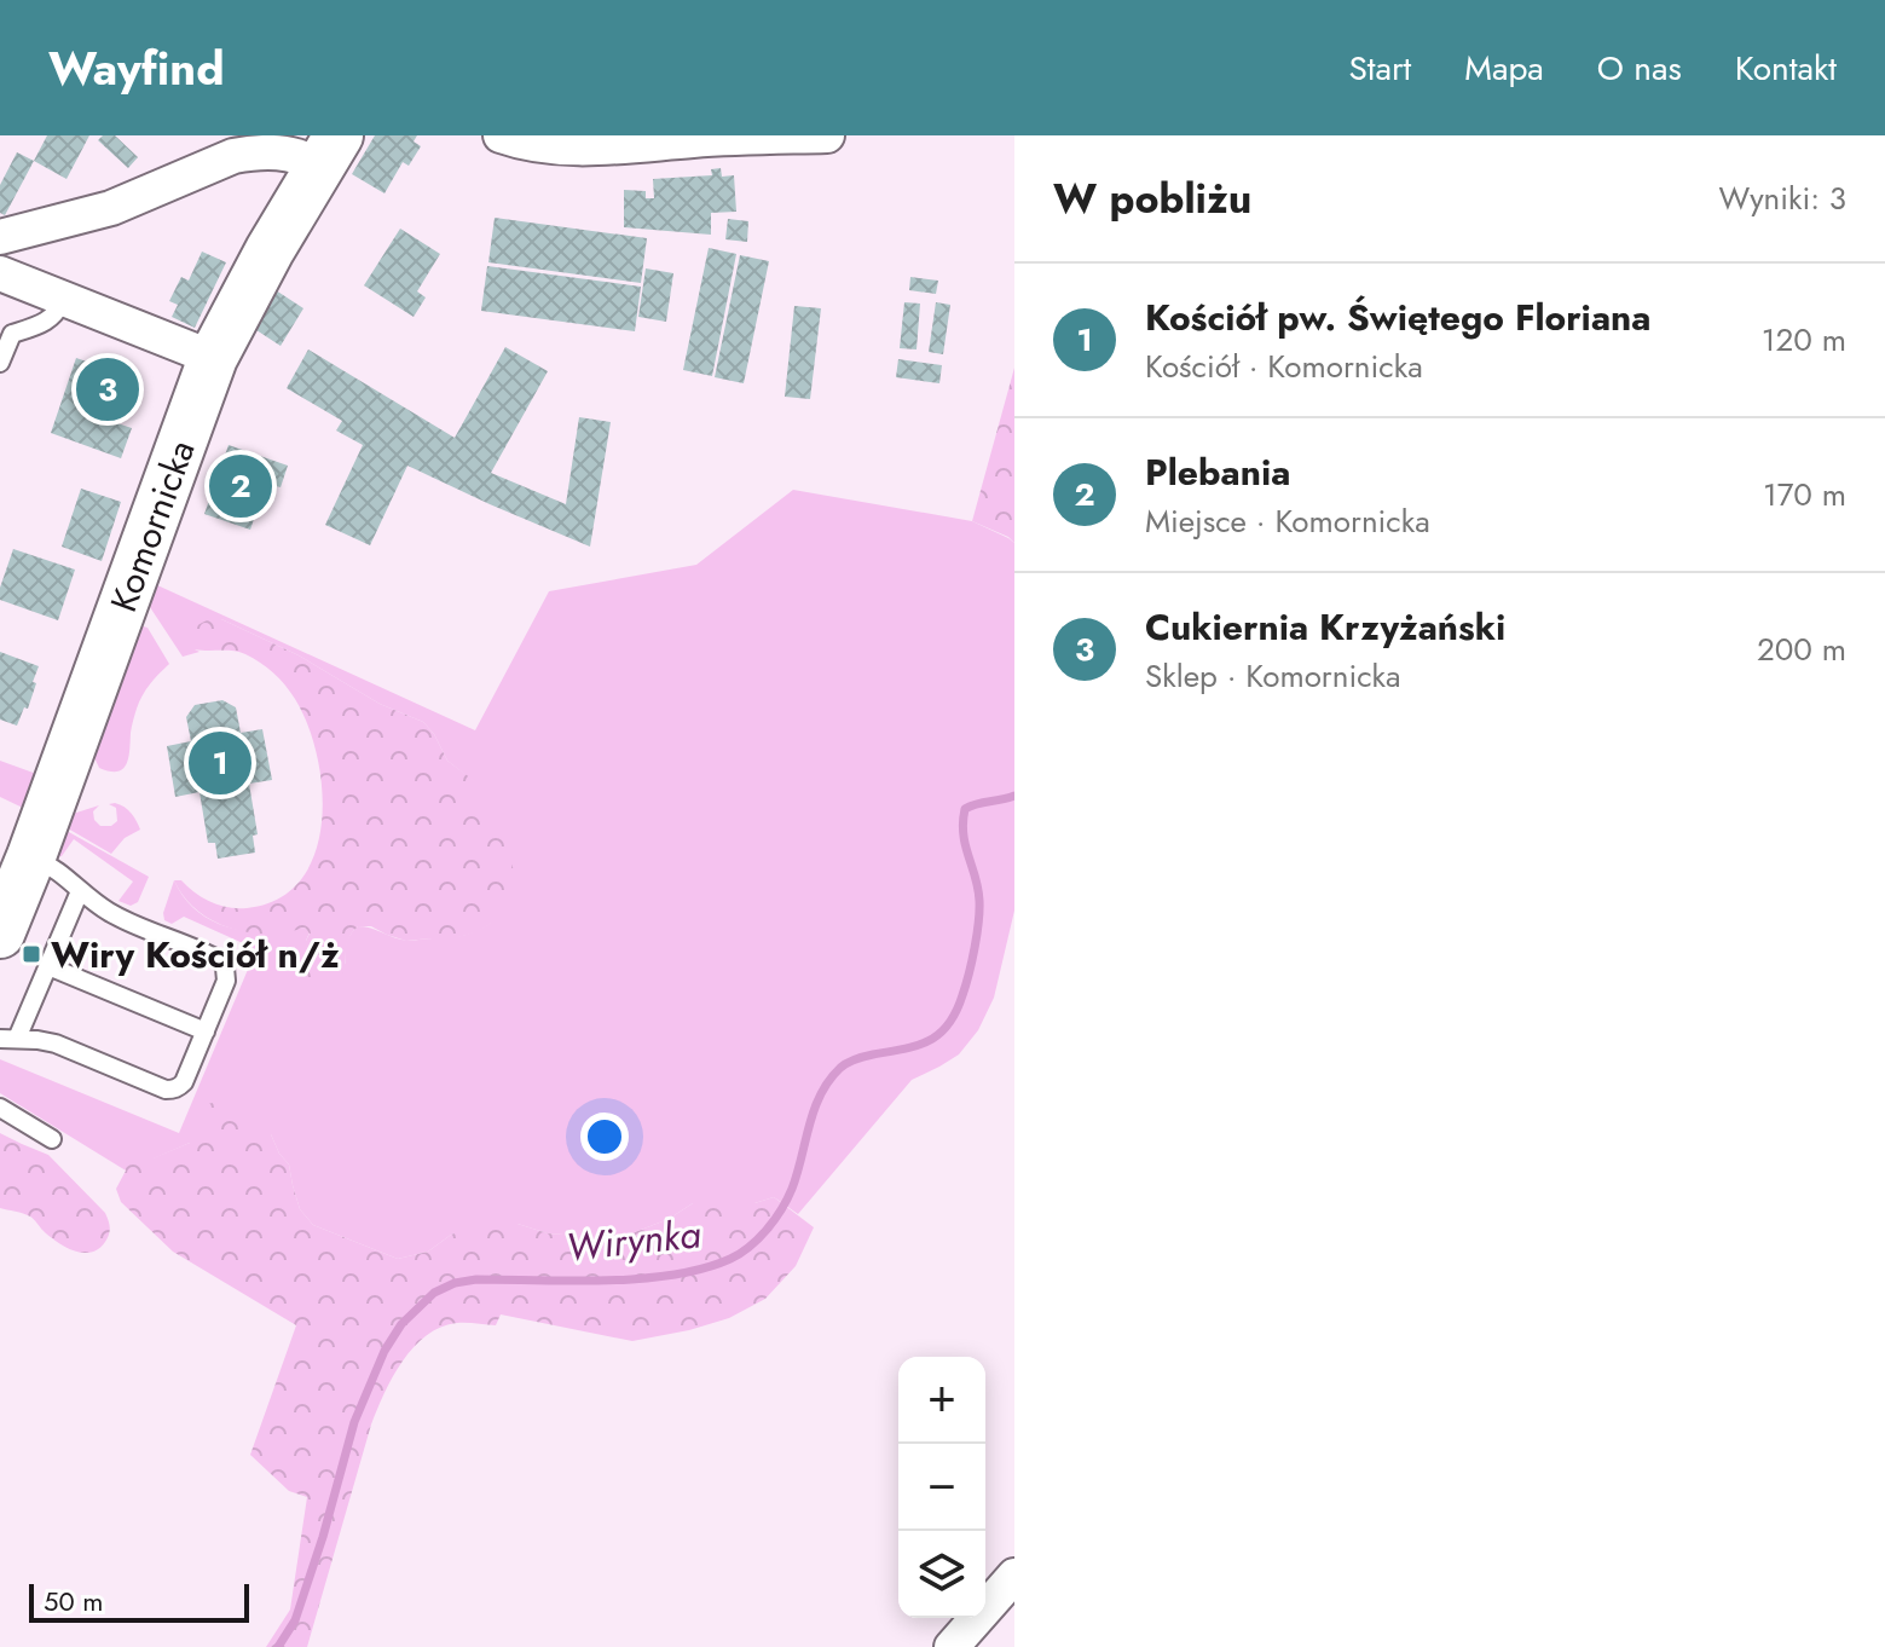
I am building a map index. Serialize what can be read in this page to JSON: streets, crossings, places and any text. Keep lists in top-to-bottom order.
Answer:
{
  "streets": {
    "street": ["Komornicka"]
  },
  "water": ["Wirynka"],
  "places": {
    "transit": ["Wiry Kościół n/ż"]
  },
  "scale_bar": "50 m",
  "page": {
    "header": "Wayfind",
    "nav": [
      "Start",
      "Mapa",
      "O nas",
      "Kontakt"
    ],
    "heading": ["W pobliżu", "Wyniki: 3"],
    "list": [
      {
        "mark": "1",
        "name": "Kościół pw. Świętego Floriana",
        "note": "Kościół · Komornicka",
        "value": "120 m"
      },
      {
        "mark": "2",
        "name": "Plebania",
        "note": "Miejsce · Komornicka",
        "value": "170 m"
      },
      {
        "mark": "3",
        "name": "Cukiernia Krzyżański",
        "note": "Sklep · Komornicka",
        "value": "200 m"
      }
    ],
    "pins": ["3", "2", "1"],
    "map_buttons": ["+", "−"],
    "scale": "50 m"
  }
}
